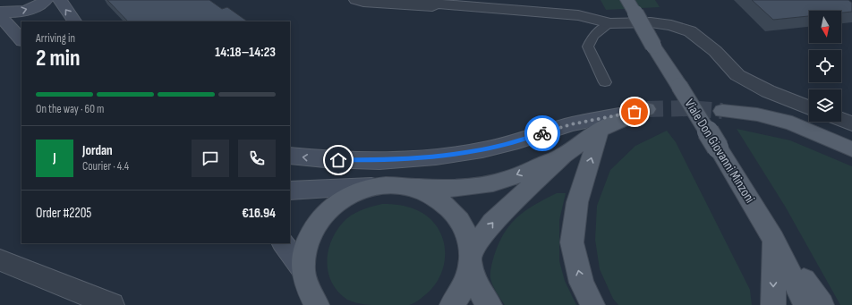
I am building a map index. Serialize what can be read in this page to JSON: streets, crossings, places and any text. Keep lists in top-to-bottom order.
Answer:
{
  "streets": {
    "main road": ["Viale Don Giovanni Minzoni"]
  },
  "north": "bottom",
  "page": {
    "heading": ["2 min", "Arriving in", "14:18–14:23"],
    "panel": [
      "Jordan",
      "Courier · 4.4",
      "Order #2205",
      "€16.94"
    ],
    "bar": "On the way · 60 m",
    "round": "J"
  }
}
